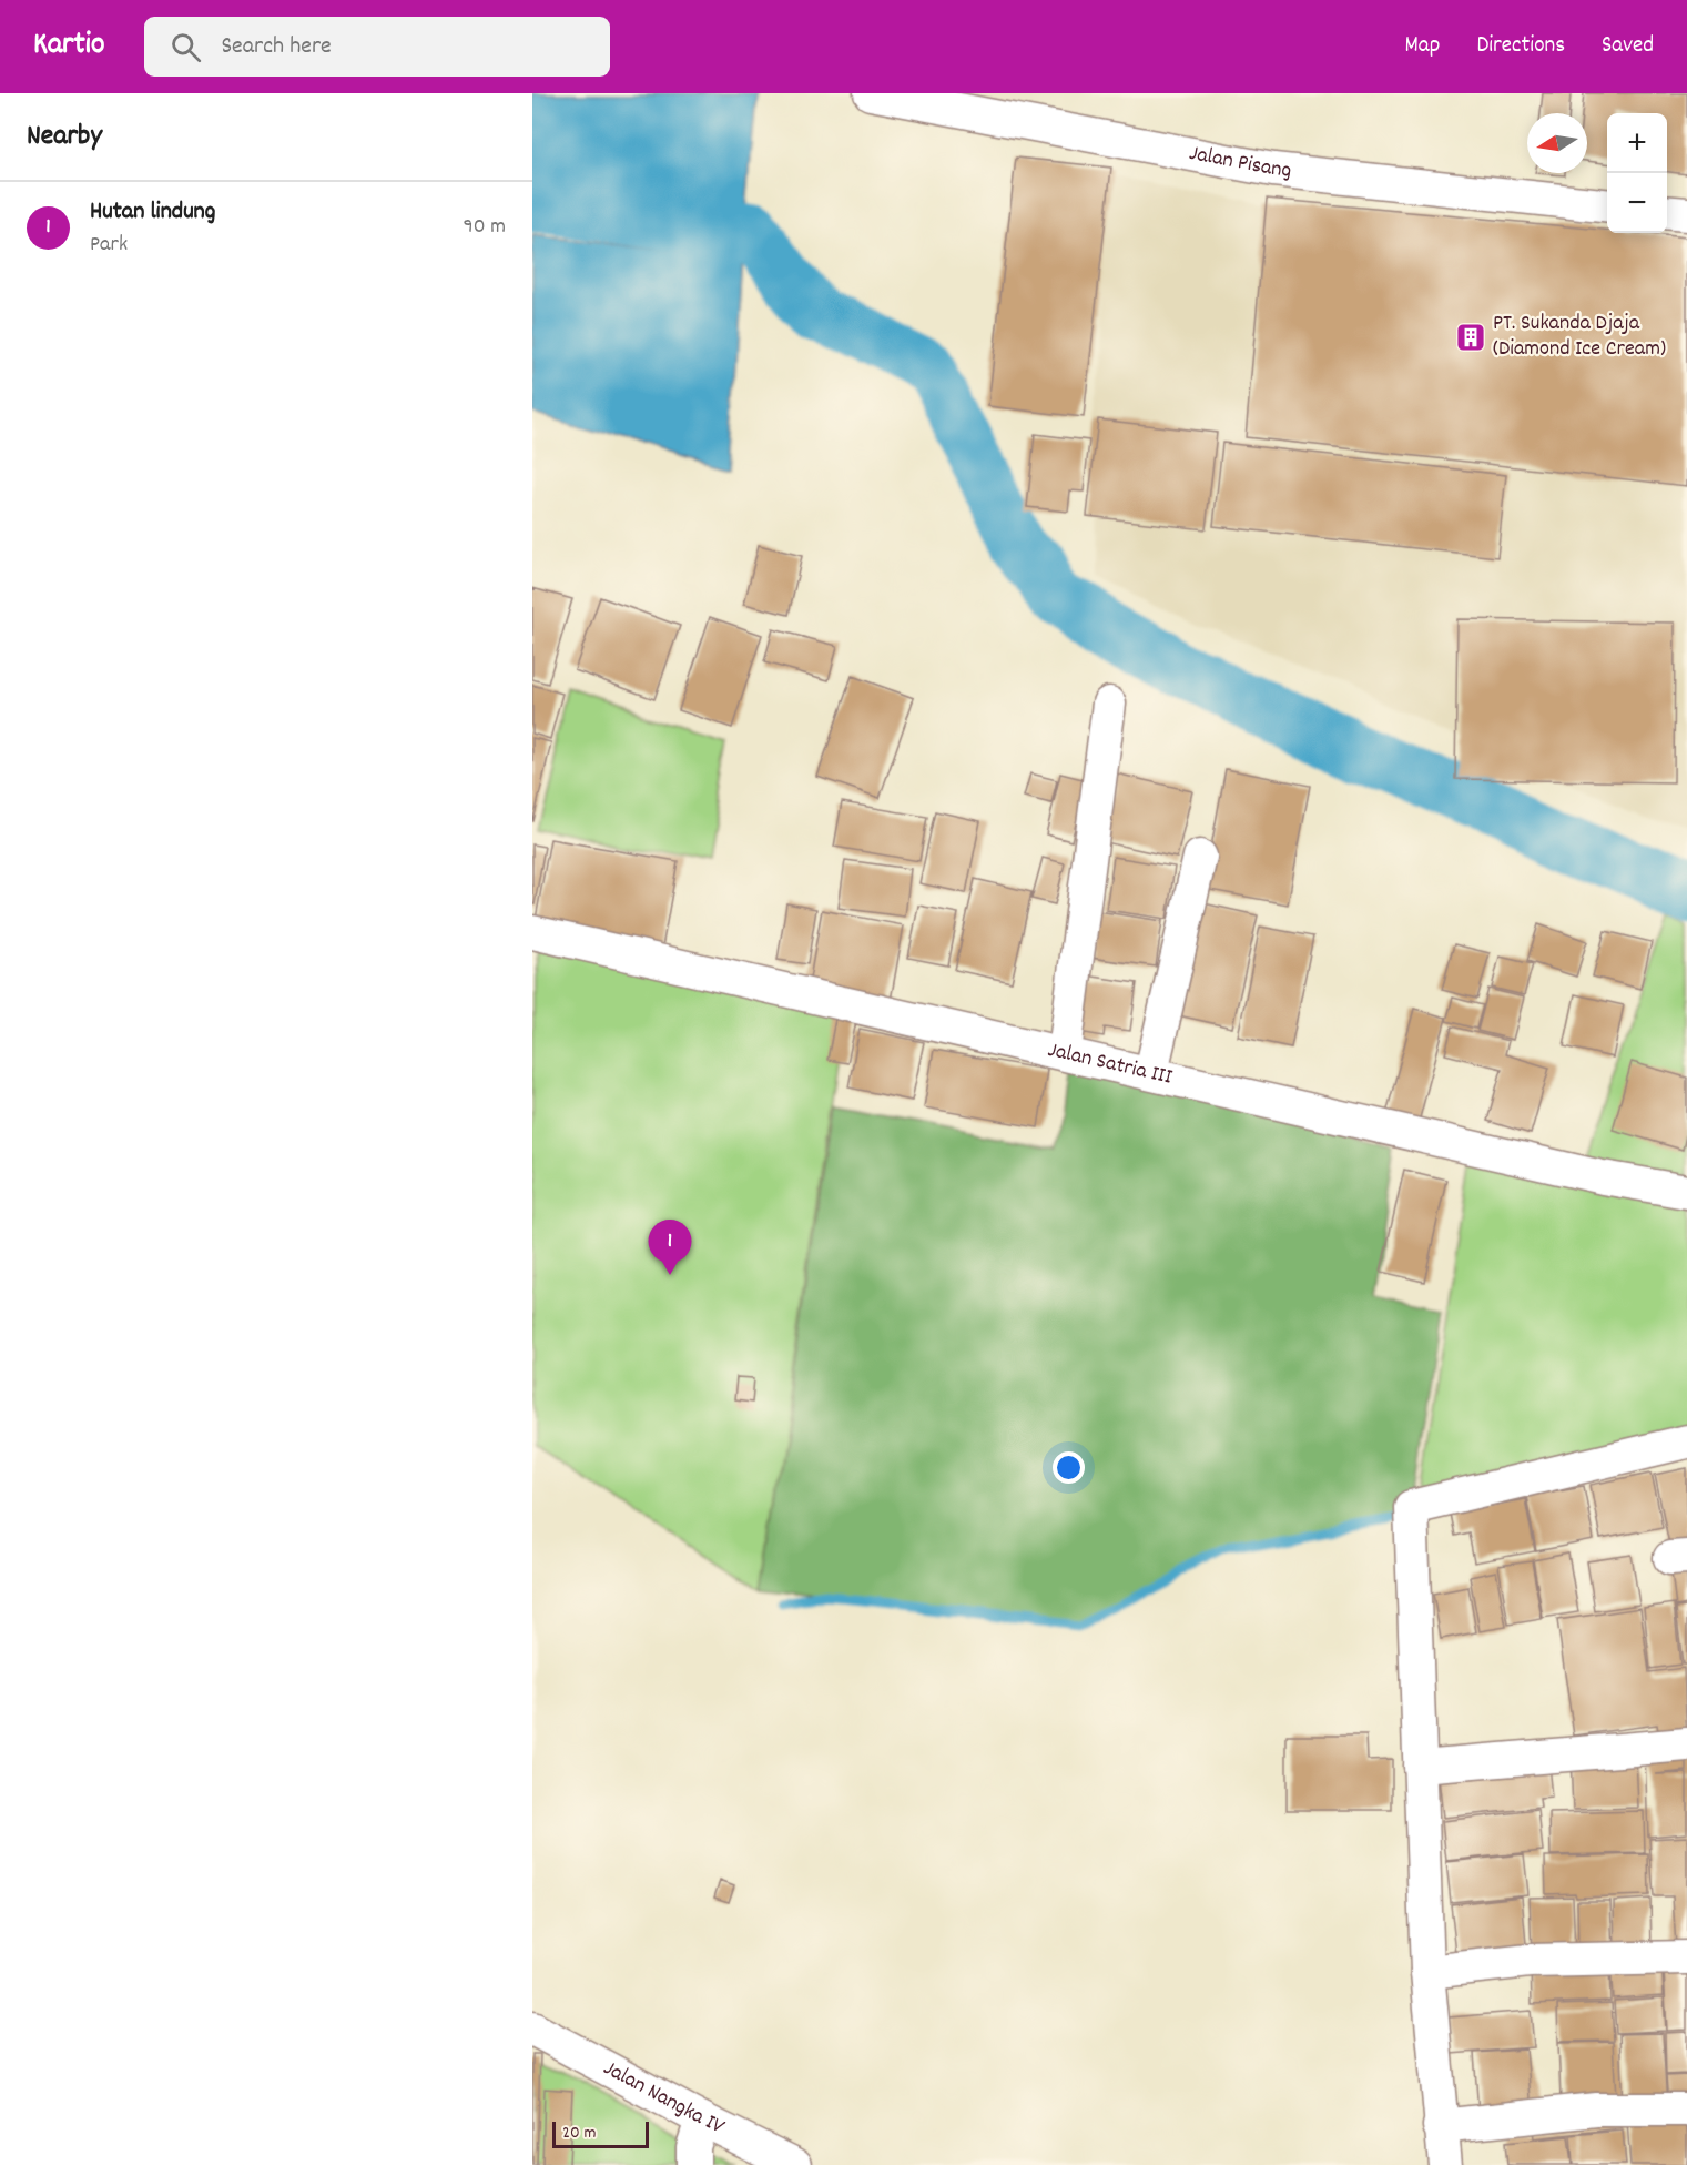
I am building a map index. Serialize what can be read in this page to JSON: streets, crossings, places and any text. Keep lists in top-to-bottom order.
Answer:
{
  "streets": {
    "street": ["Jalan Pisang", "Jalan Satria III", "Jalan Nangka IV"]
  },
  "places": {
    "building": ["PT. Sukanda Djaja (Diamond Ice Cream)"]
  },
  "scale_bar": "20 m",
  "north": "left",
  "page": {
    "header": "Kartio",
    "search": "Search here",
    "nav": ["Map", "Directions", "Saved"],
    "heading": "Nearby",
    "map_buttons": ["+", "−"],
    "list": [
      {
        "mark": "1",
        "name": "Hutan lindung",
        "note": "Park",
        "value": "90 m"
      }
    ],
    "pins": "1",
    "scale": "20 m"
  }
}
